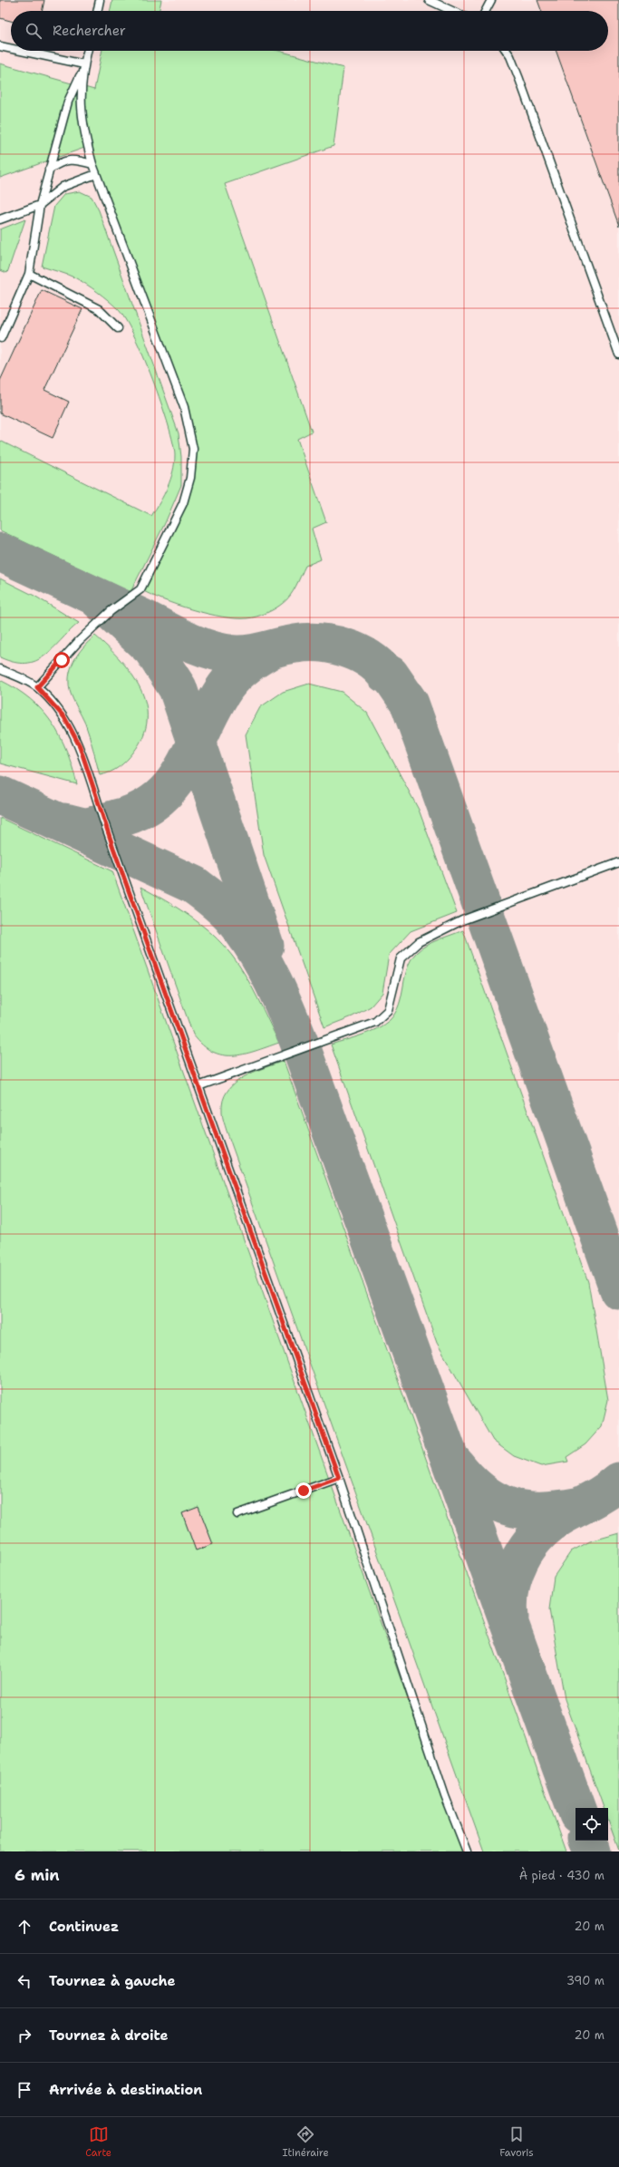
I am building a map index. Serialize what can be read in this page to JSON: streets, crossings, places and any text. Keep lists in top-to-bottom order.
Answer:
{
  "page": {
    "search": "Rechercher",
    "heading": ["6 min", "À pied · 430 m"],
    "list": [
      ["Continuez", "20 m"],
      ["Tournez à gauche", "390 m"],
      ["Tournez à droite", "20 m"],
      "Arrivée à destination"
    ],
    "nav": ["Carte", "Itinéraire", "Favoris"]
  }
}
